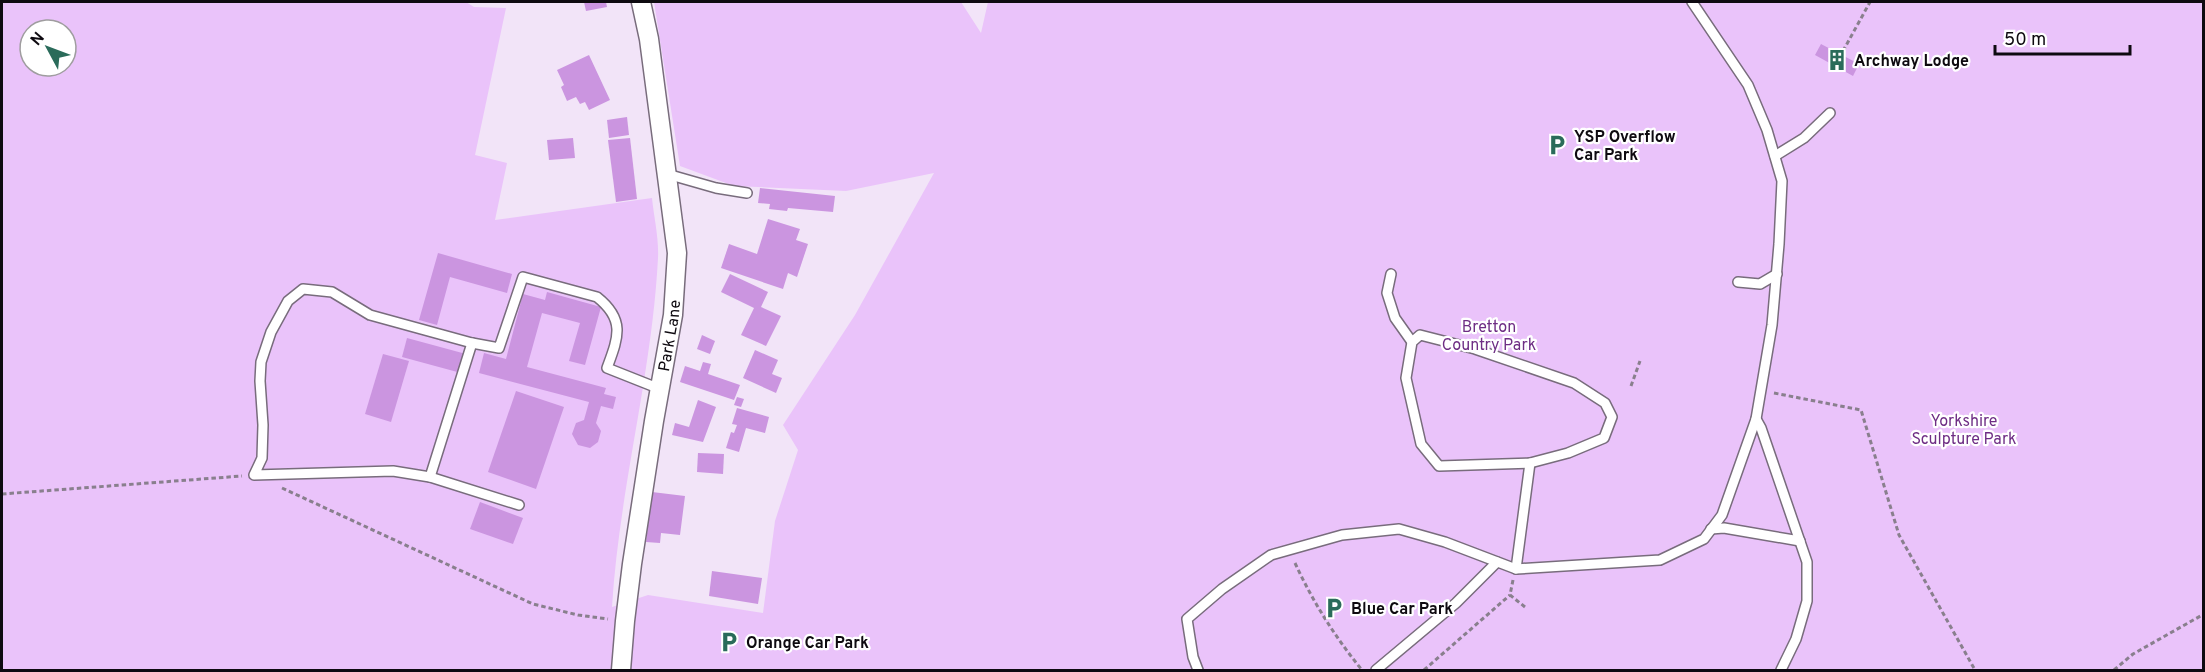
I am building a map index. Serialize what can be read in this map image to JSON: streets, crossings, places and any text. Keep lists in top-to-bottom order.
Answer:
{
  "streets": {
    "street": ["Park Lane"]
  },
  "parks": ["Bretton Country Park", "Yorkshire Sculpture Park"],
  "places": {
    "building": ["Archway Lodge"],
    "parking": ["YSP Overflow Car Park", "Blue Car Park", "Orange Car Park"]
  },
  "scale_bar": "50 m",
  "north": "top left"
}
